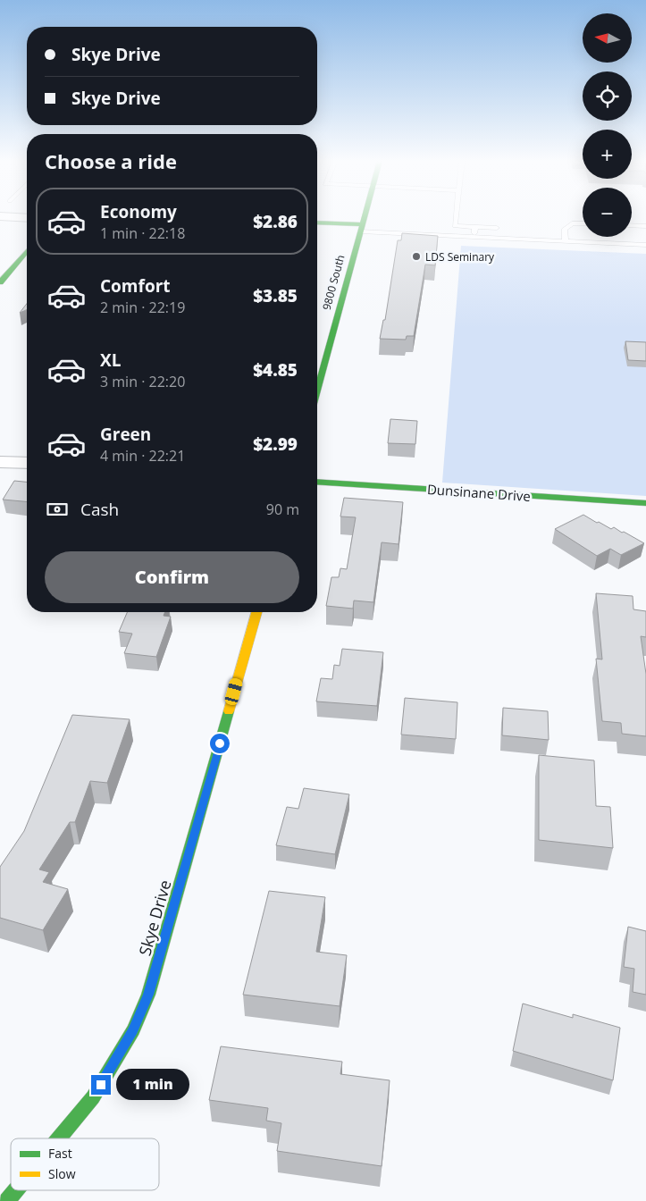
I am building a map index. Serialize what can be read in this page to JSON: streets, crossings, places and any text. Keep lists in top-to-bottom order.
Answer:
{
  "streets": {
    "main road": ["9800 South", "Dunsinane Drive", "Skye Drive"]
  },
  "places": ["LDS Seminary"],
  "legend": ["Fast", "Slow"],
  "north": "left",
  "page": {
    "map_buttons": ["+", "−"],
    "banner": ["Skye Drive", "Skye Drive"],
    "heading": "Choose a ride",
    "list": [
      {
        "name": "Economy",
        "note": "1 min · 22:18",
        "value": "$2.86"
      },
      {
        "name": "Comfort",
        "note": "2 min · 22:19",
        "value": "$3.85"
      },
      {
        "name": "XL",
        "note": "3 min · 22:20",
        "value": "$4.85"
      },
      {
        "name": "Green",
        "note": "4 min · 22:21",
        "value": "$2.99"
      }
    ],
    "pay": ["Cash", "90 m"],
    "buttons": "Confirm",
    "bubble": "1 min"
  }
}
